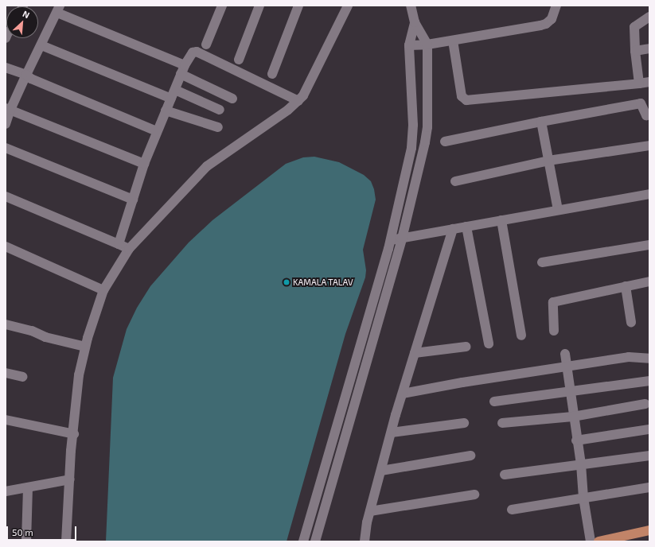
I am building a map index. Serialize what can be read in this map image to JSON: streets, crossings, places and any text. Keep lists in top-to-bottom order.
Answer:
{
  "places": ["KAMALA TALAV"],
  "scale_bar": "50 m",
  "north": "top right"
}
